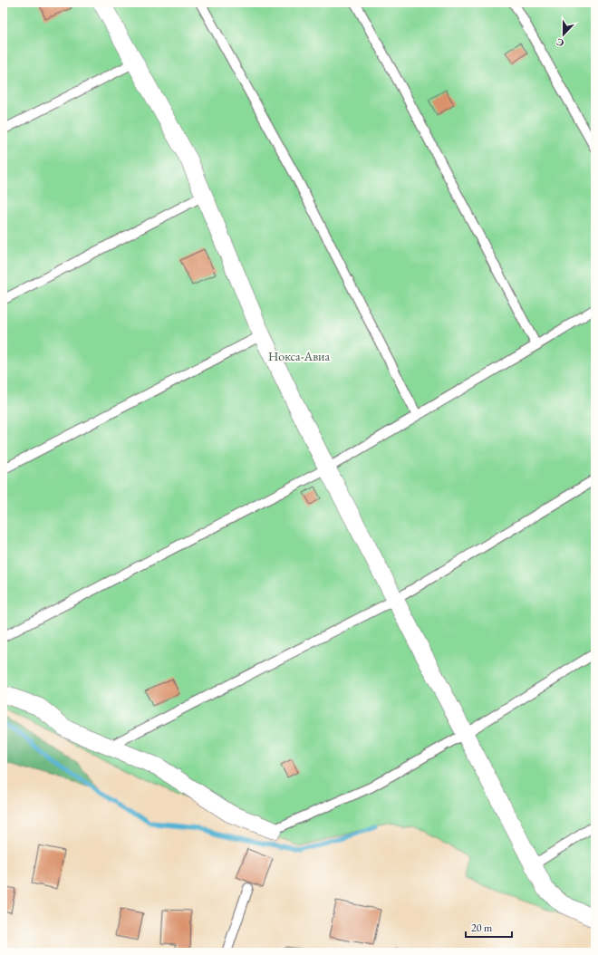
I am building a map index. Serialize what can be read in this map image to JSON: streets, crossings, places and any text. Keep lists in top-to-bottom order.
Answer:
{
  "parks": ["Нокса-Авиа"],
  "scale_bar": "20 m",
  "north": "bottom"
}
